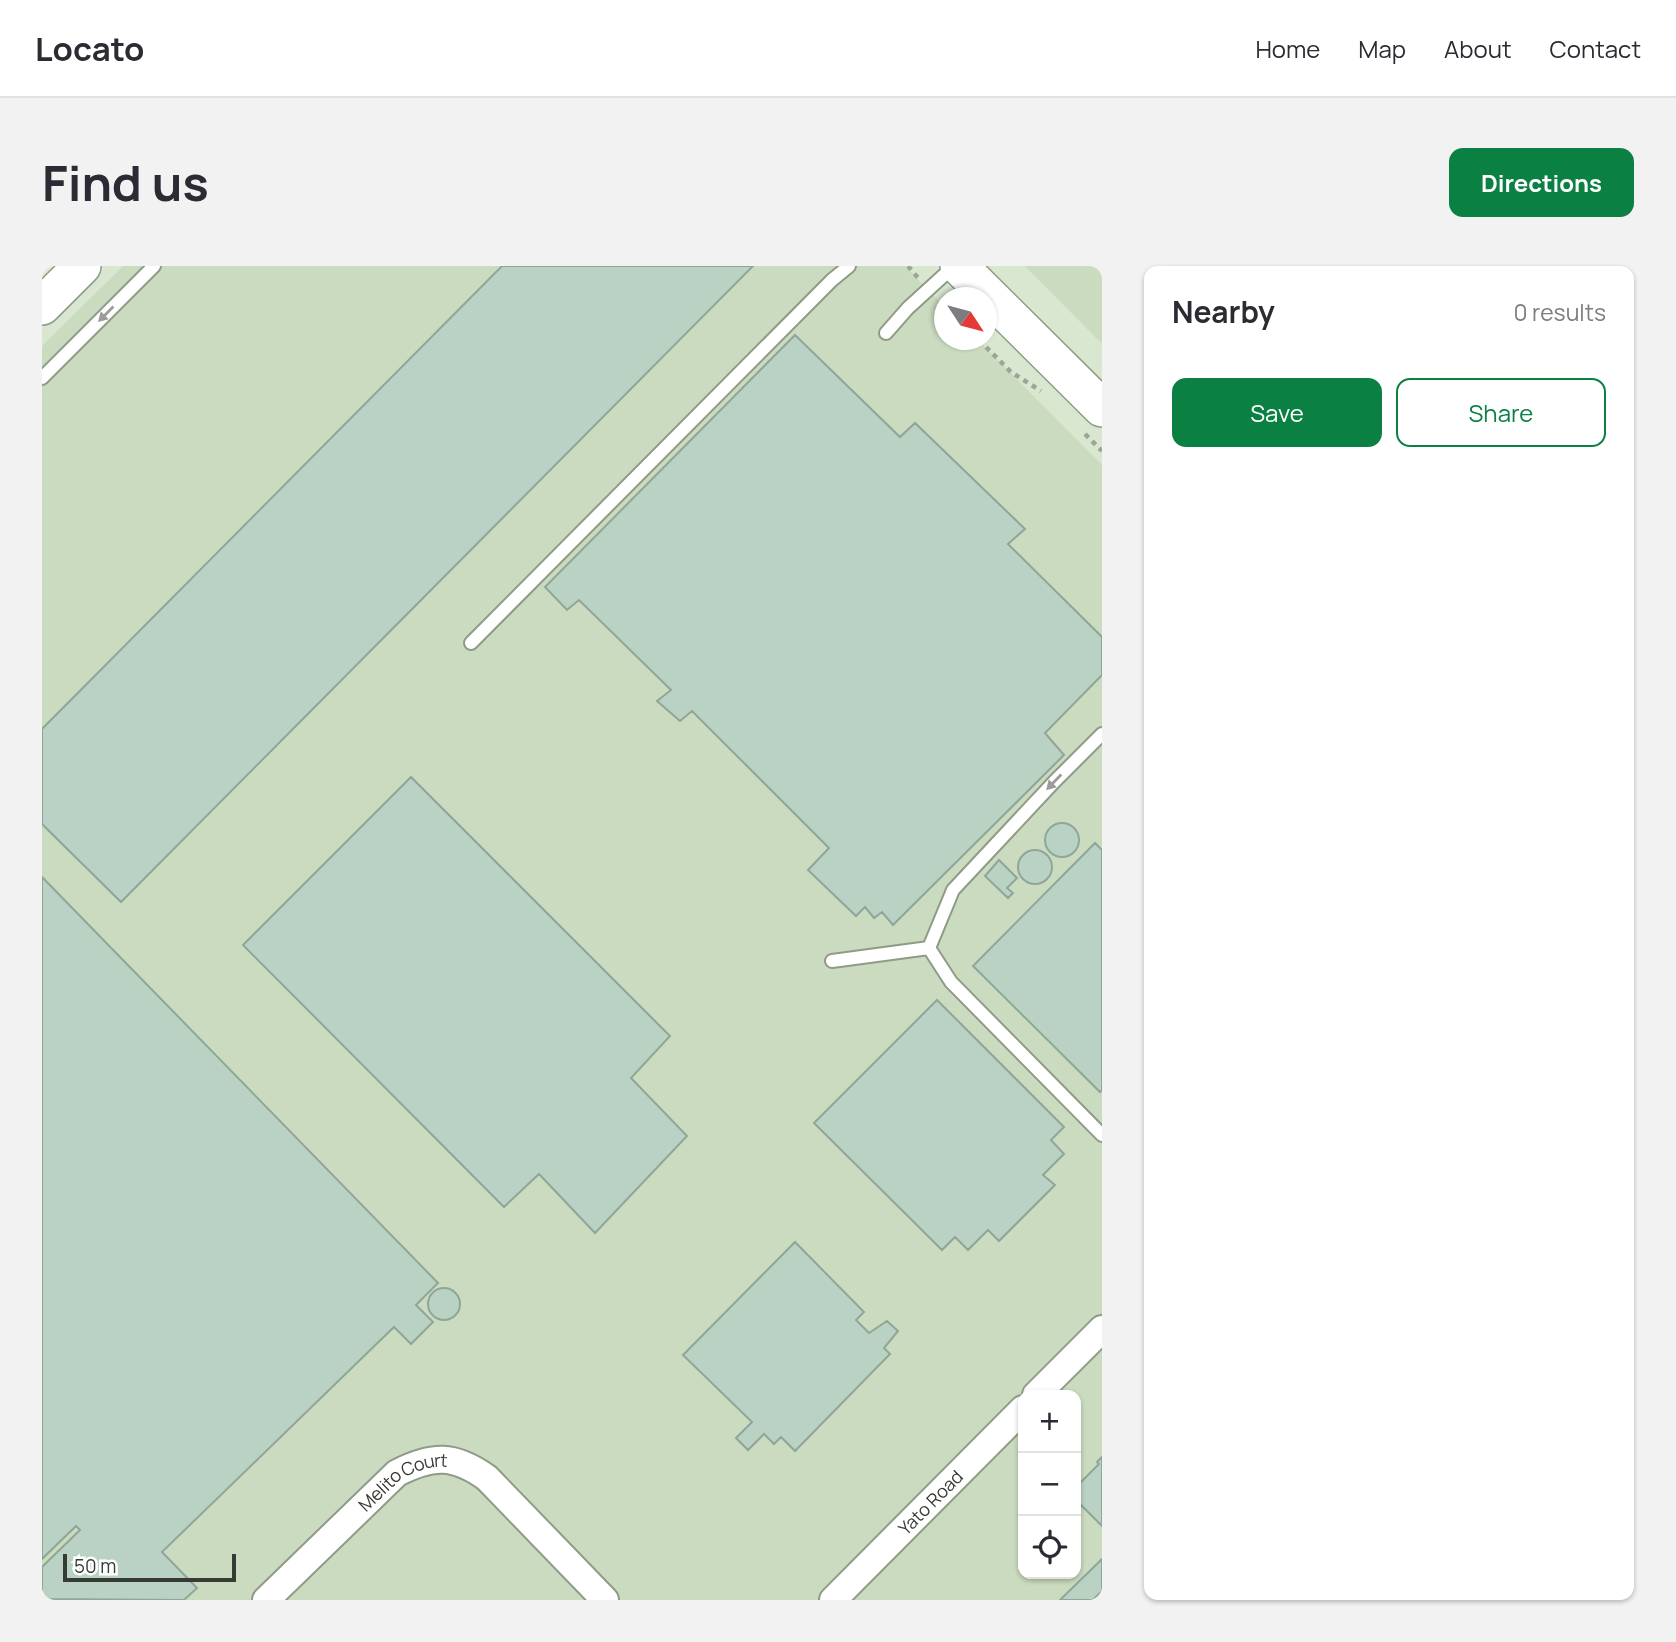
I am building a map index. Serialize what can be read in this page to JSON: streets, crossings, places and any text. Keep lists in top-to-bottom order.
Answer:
{
  "streets": {
    "street": ["Melito Court", "Yato Road"]
  },
  "scale_bar": "50 m",
  "north": "bottom right",
  "page": {
    "header": "Locato",
    "nav": [
      "Home",
      "Map",
      "About",
      "Contact"
    ],
    "buttons": [
      "Directions",
      ["Save", "Share"]
    ],
    "title": "Find us",
    "heading": ["Nearby", "0 results"],
    "map_buttons": ["+", "−"],
    "scale": "50 m"
  }
}
